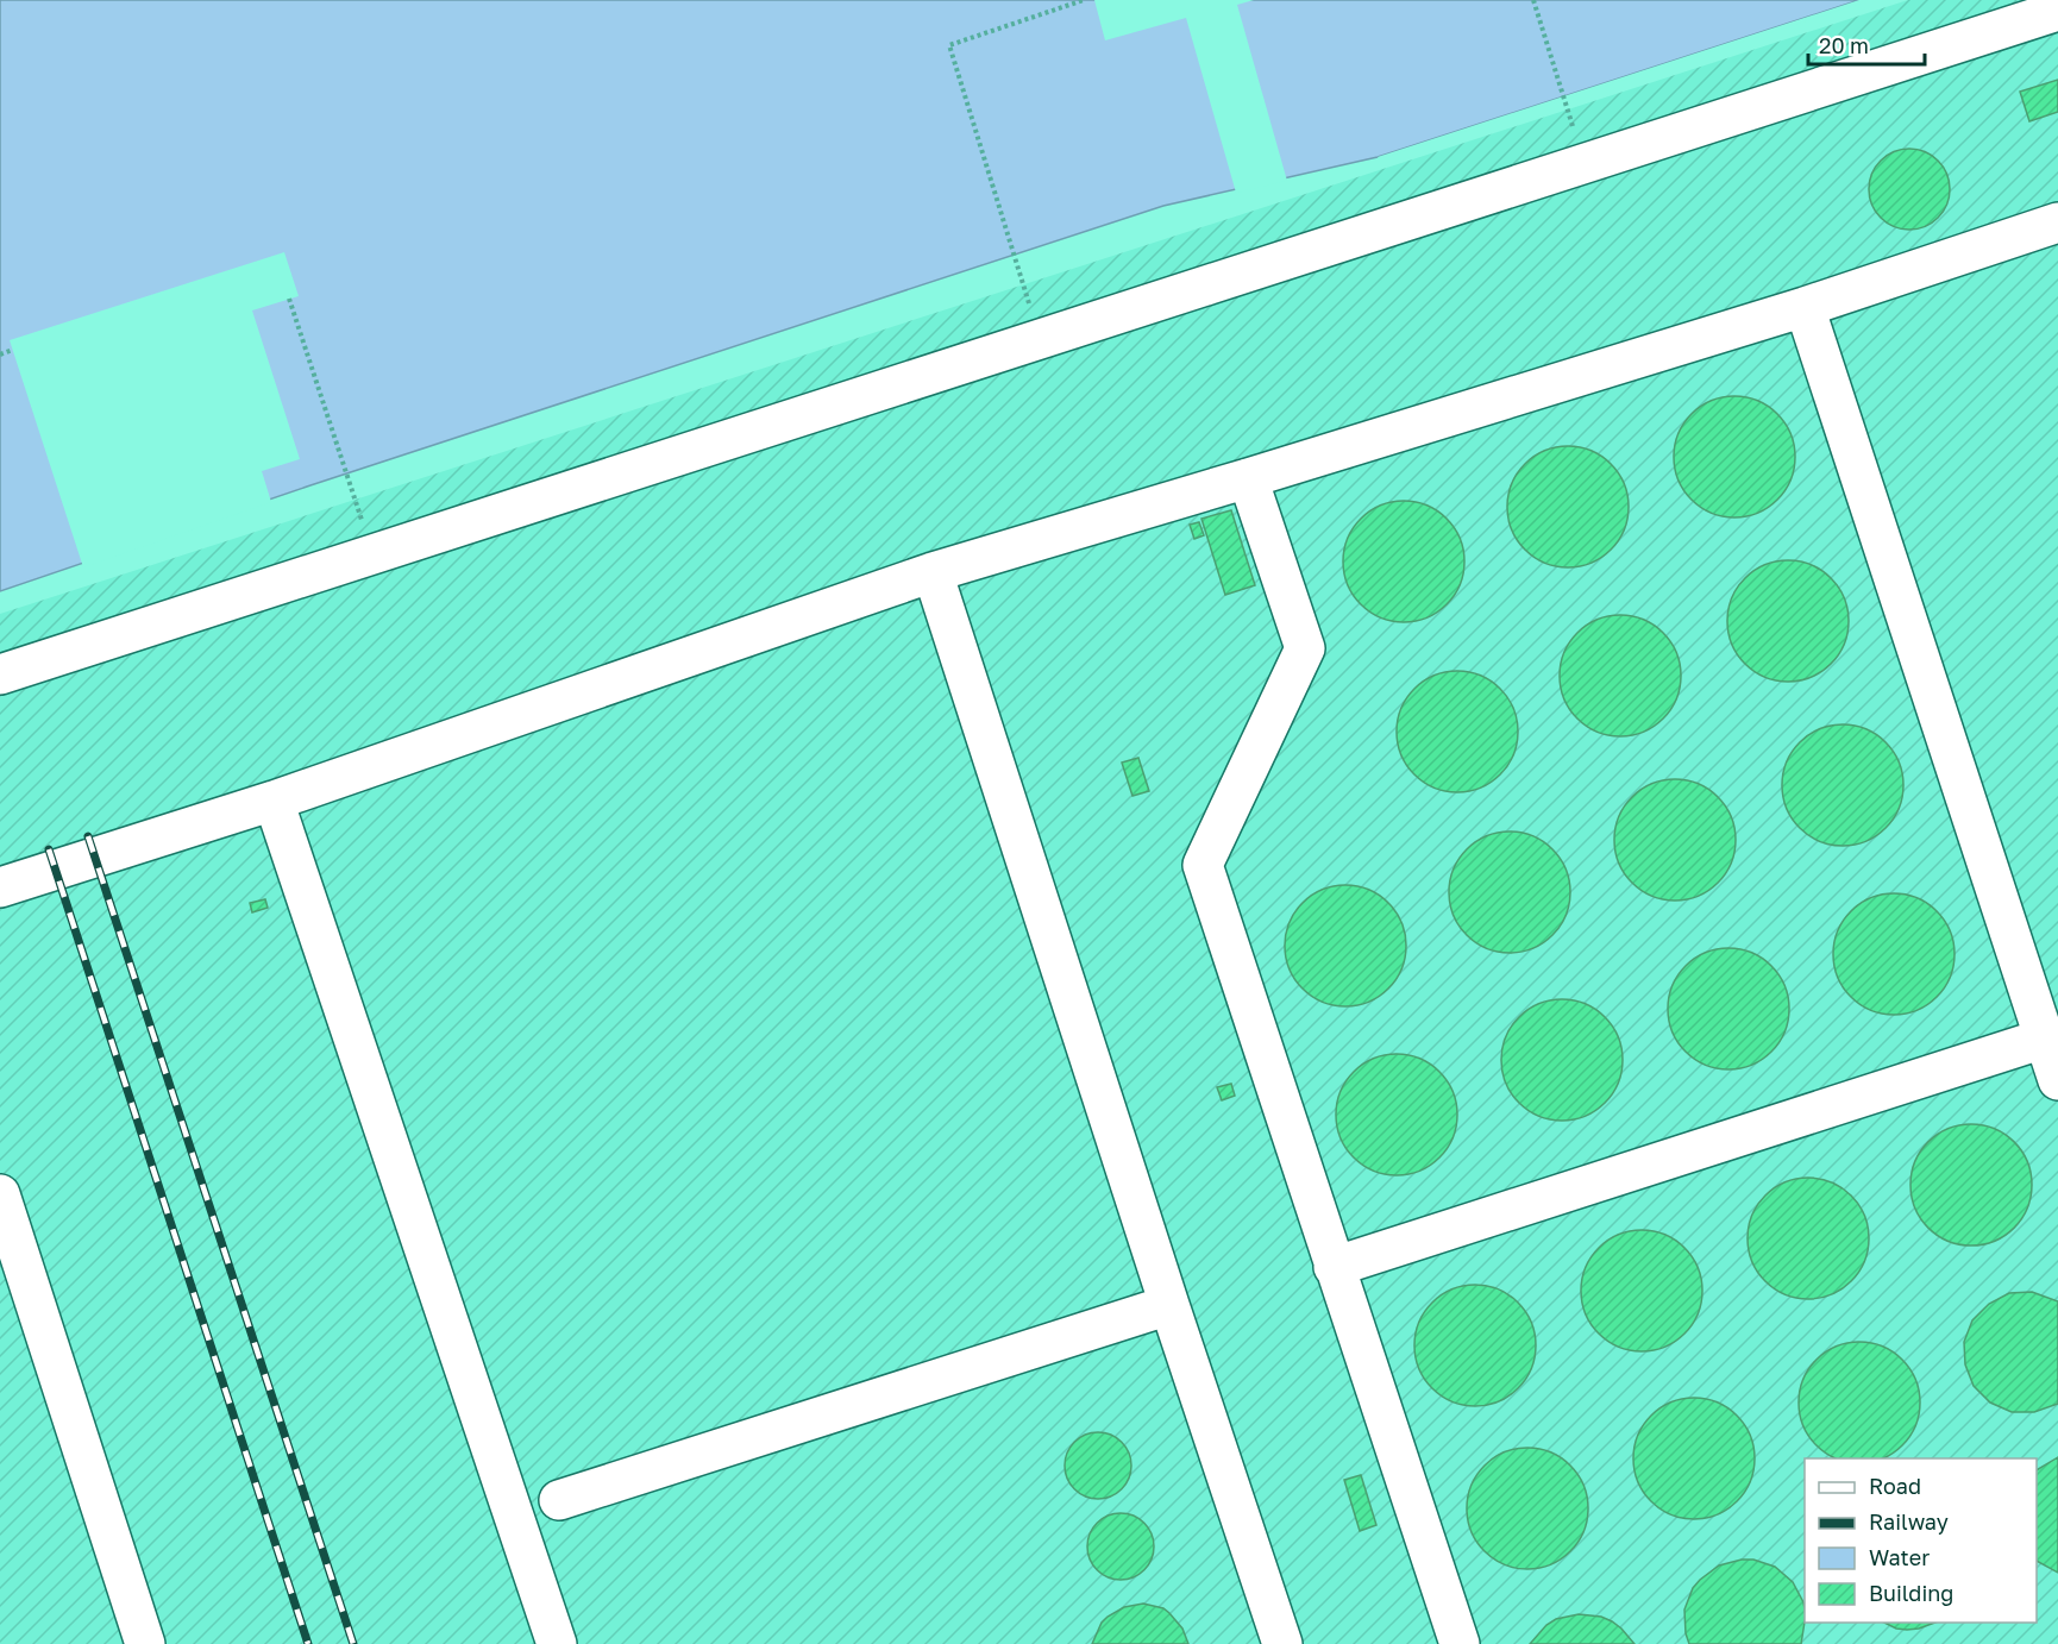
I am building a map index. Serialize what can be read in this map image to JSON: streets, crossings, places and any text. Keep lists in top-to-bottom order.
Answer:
{
  "legend": [
    "Road",
    "Railway",
    "Water",
    "Building"
  ],
  "scale_bar": "20 m"
}
